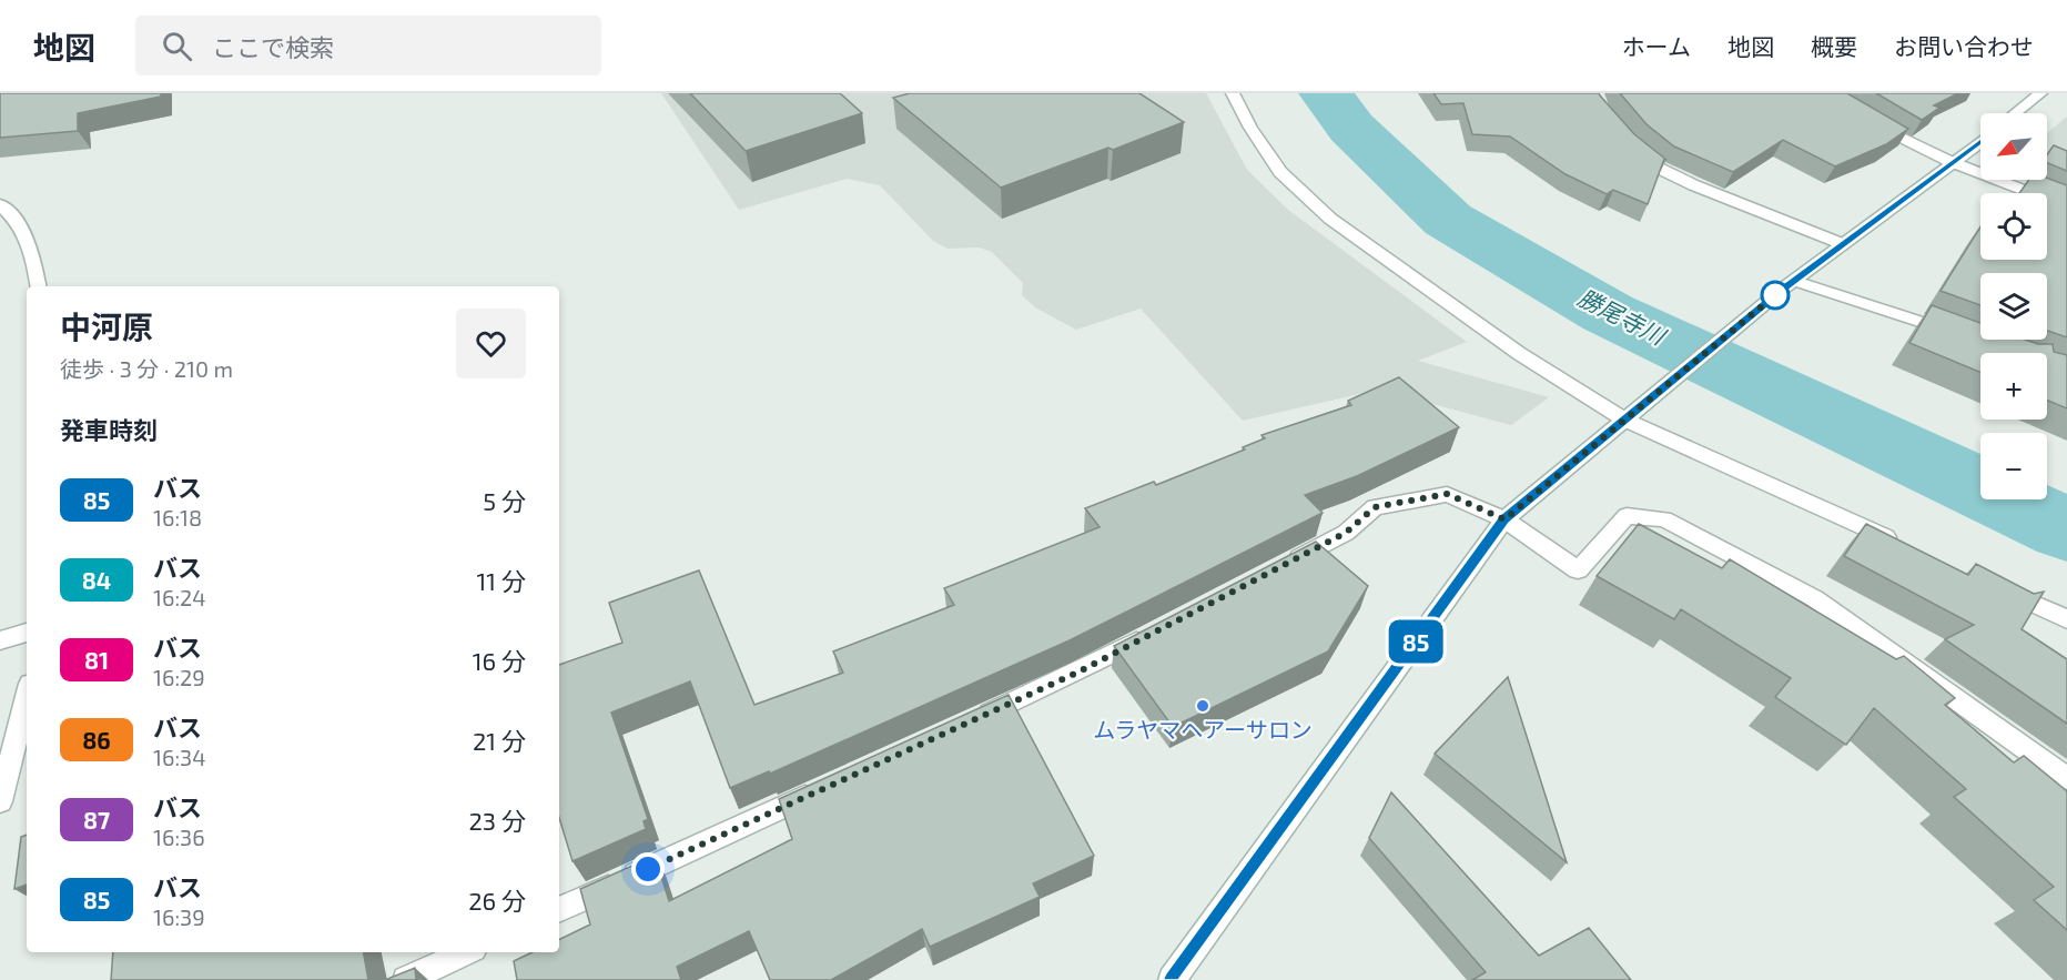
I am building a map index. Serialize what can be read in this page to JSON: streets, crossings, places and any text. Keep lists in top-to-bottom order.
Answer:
{
  "water": ["勝尾寺川"],
  "places": ["ムラヤマヘアーサロン"],
  "lines": ["bus line 85"],
  "north": "bottom left",
  "page": {
    "header": "地図",
    "search": "ここで検索",
    "nav": [
      "ホーム",
      "地図",
      "概要",
      "お問い合わせ"
    ],
    "on_map": "85",
    "map_buttons": ["+", "−"],
    "heading": [
      ["中河原", "徒歩 · 3 分 · 210 m"],
      "発車時刻"
    ],
    "list": [
      {
        "mark": "85",
        "name": "バス",
        "note": "16:18",
        "value": "5 分"
      },
      {
        "mark": "84",
        "name": "バス",
        "note": "16:24",
        "value": "11 分"
      },
      {
        "mark": "81",
        "name": "バス",
        "note": "16:29",
        "value": "16 分"
      },
      {
        "mark": "86",
        "name": "バス",
        "note": "16:34",
        "value": "21 分"
      },
      {
        "mark": "87",
        "name": "バス",
        "note": "16:36",
        "value": "23 分"
      },
      {
        "mark": "85",
        "name": "バス",
        "note": "16:39",
        "value": "26 分"
      }
    ]
  }
}
